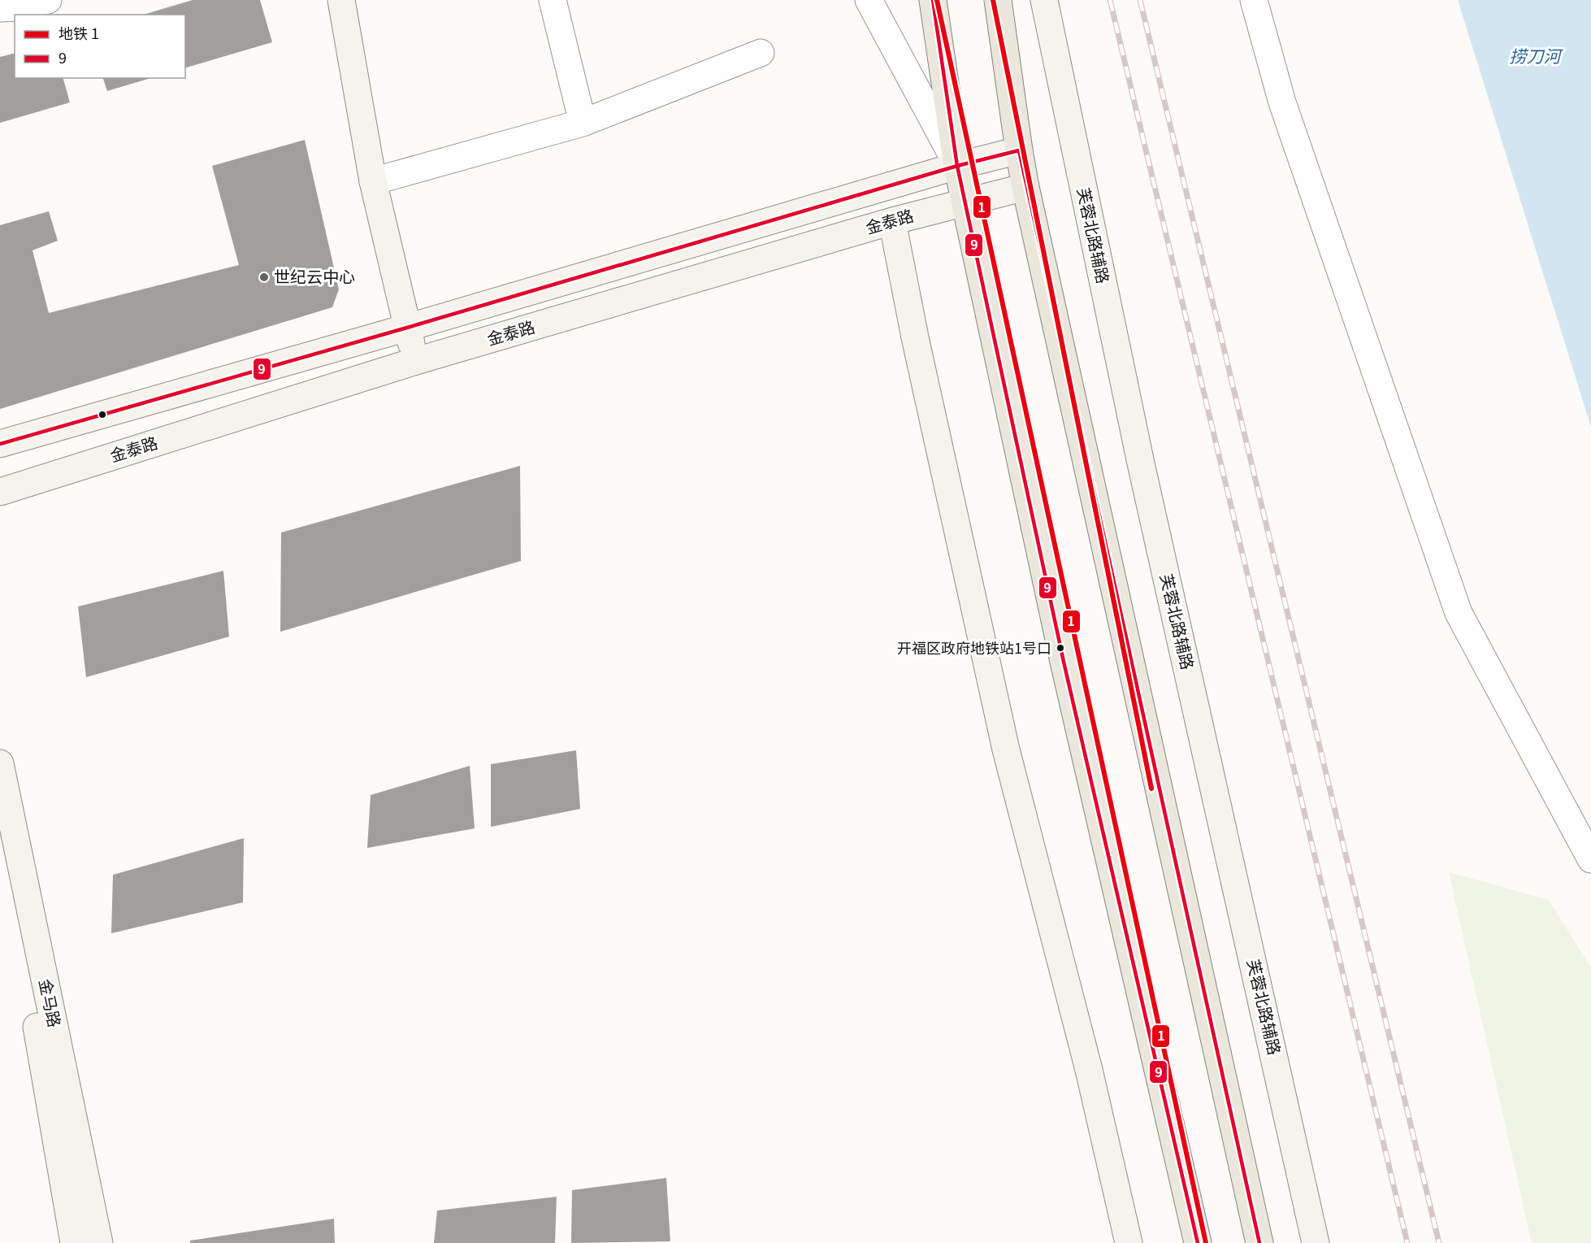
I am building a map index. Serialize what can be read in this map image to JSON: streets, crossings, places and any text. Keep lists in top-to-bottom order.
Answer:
{
  "streets": {
    "street": ["金泰路", "芙蓉北路辅路", "金马路"]
  },
  "water": ["捞刀河"],
  "places": ["世纪云中心", "开福区政府地铁站1号口"],
  "lines": ["metro line 1", "transit line 9"],
  "legend": ["地铁 1", "9"]
}
